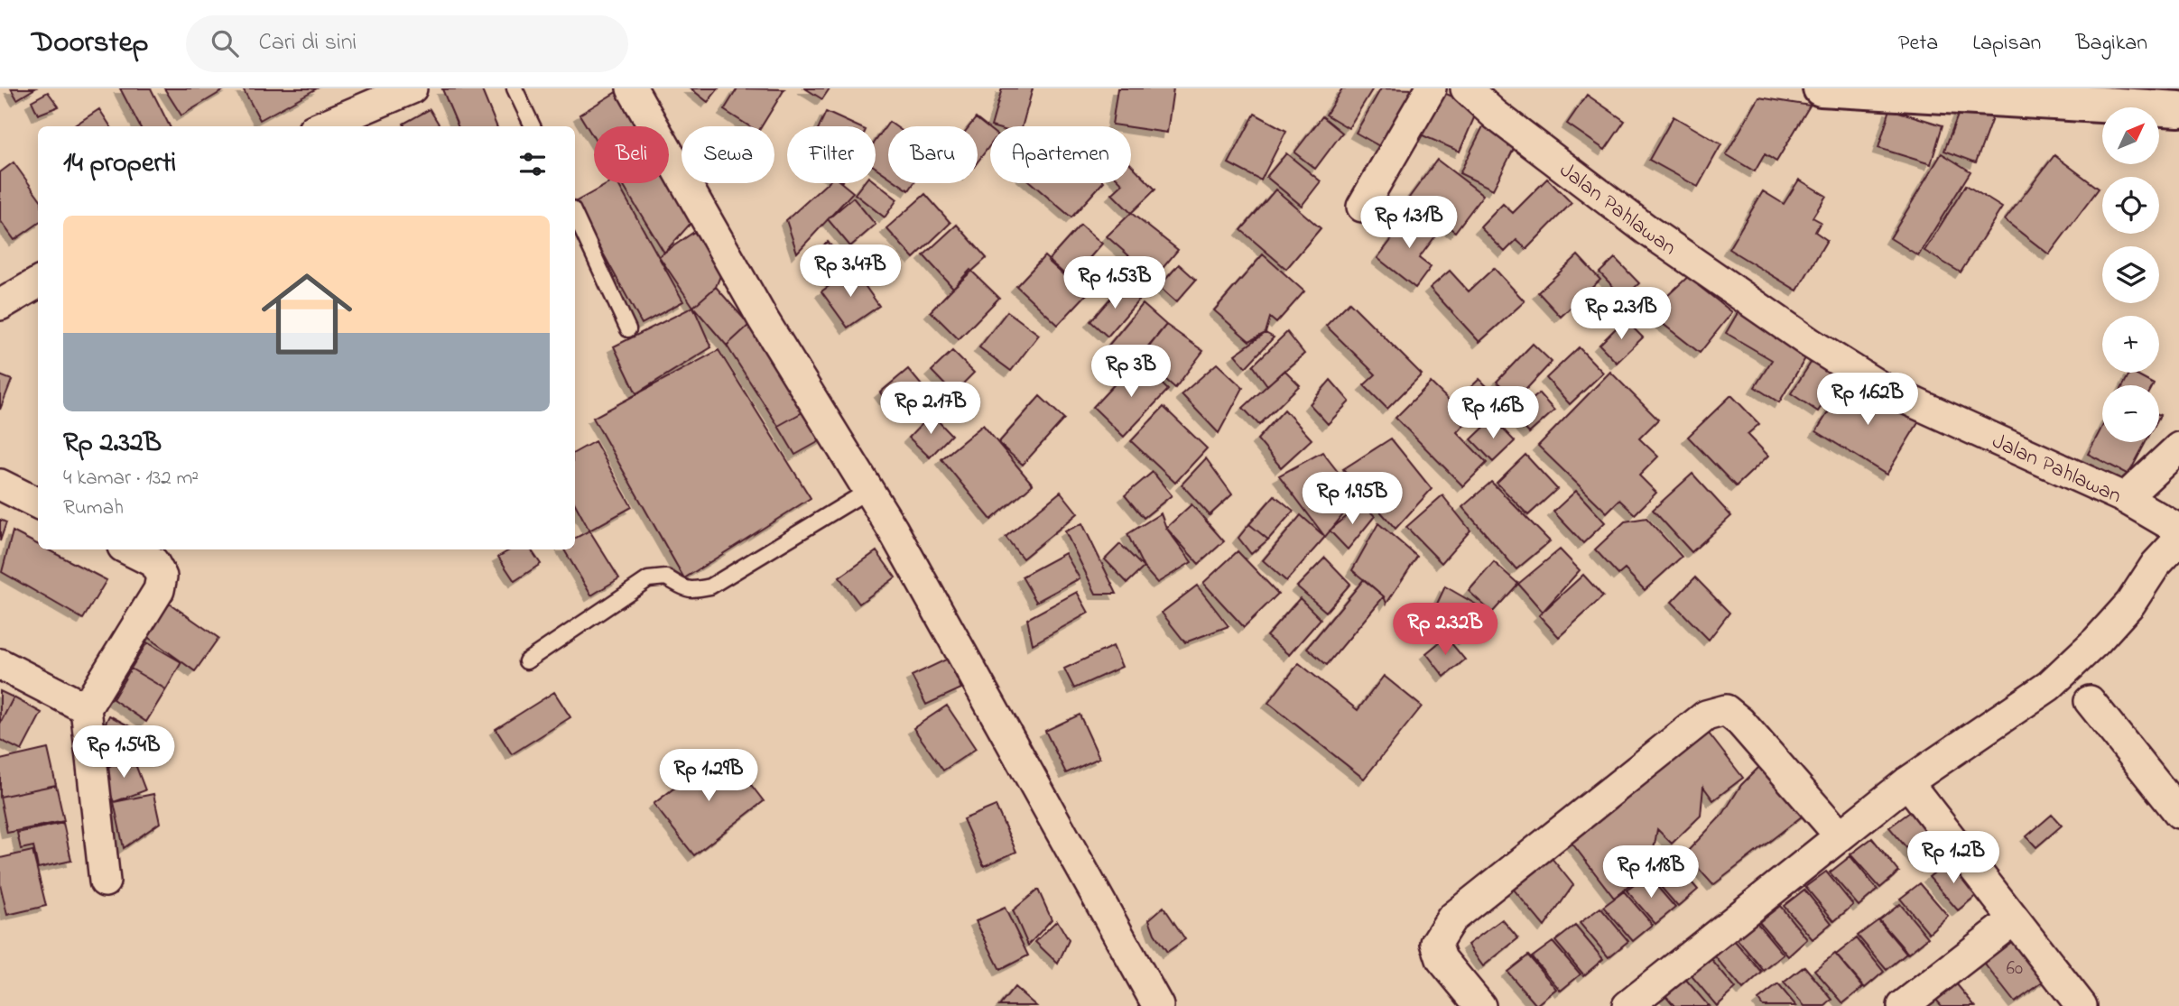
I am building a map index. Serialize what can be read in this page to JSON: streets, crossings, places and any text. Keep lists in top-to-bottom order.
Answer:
{
  "streets": {
    "street": ["Jalan Pahlawan"]
  },
  "house_numbers": ["60"],
  "north": "top right",
  "page": {
    "header": "Doorstep",
    "search": "Cari di sini",
    "nav": ["Peta", "Lapisan", "Bagikan"],
    "map_buttons": ["+", "−"],
    "chip": [
      "Beli",
      "Sewa",
      "Filter",
      "Baru",
      "Apartemen"
    ],
    "heading": "14 properti",
    "price": [
      "Rp 1.31B",
      "Rp 3.47B",
      "Rp 1.53B",
      "Rp 2.31B",
      "Rp 3B",
      "Rp 1.62B",
      "Rp 2.17B",
      "Rp 1.6B",
      "Rp 1.95B",
      "Rp 2.32B",
      "Rp 1.54B",
      "Rp 1.29B",
      "Rp 1.2B",
      "Rp 1.18B"
    ],
    "list": [
      {
        "name": "Rp 2.32B",
        "note": "4 kamar · 132 m² · Rumah"
      }
    ]
  }
}
